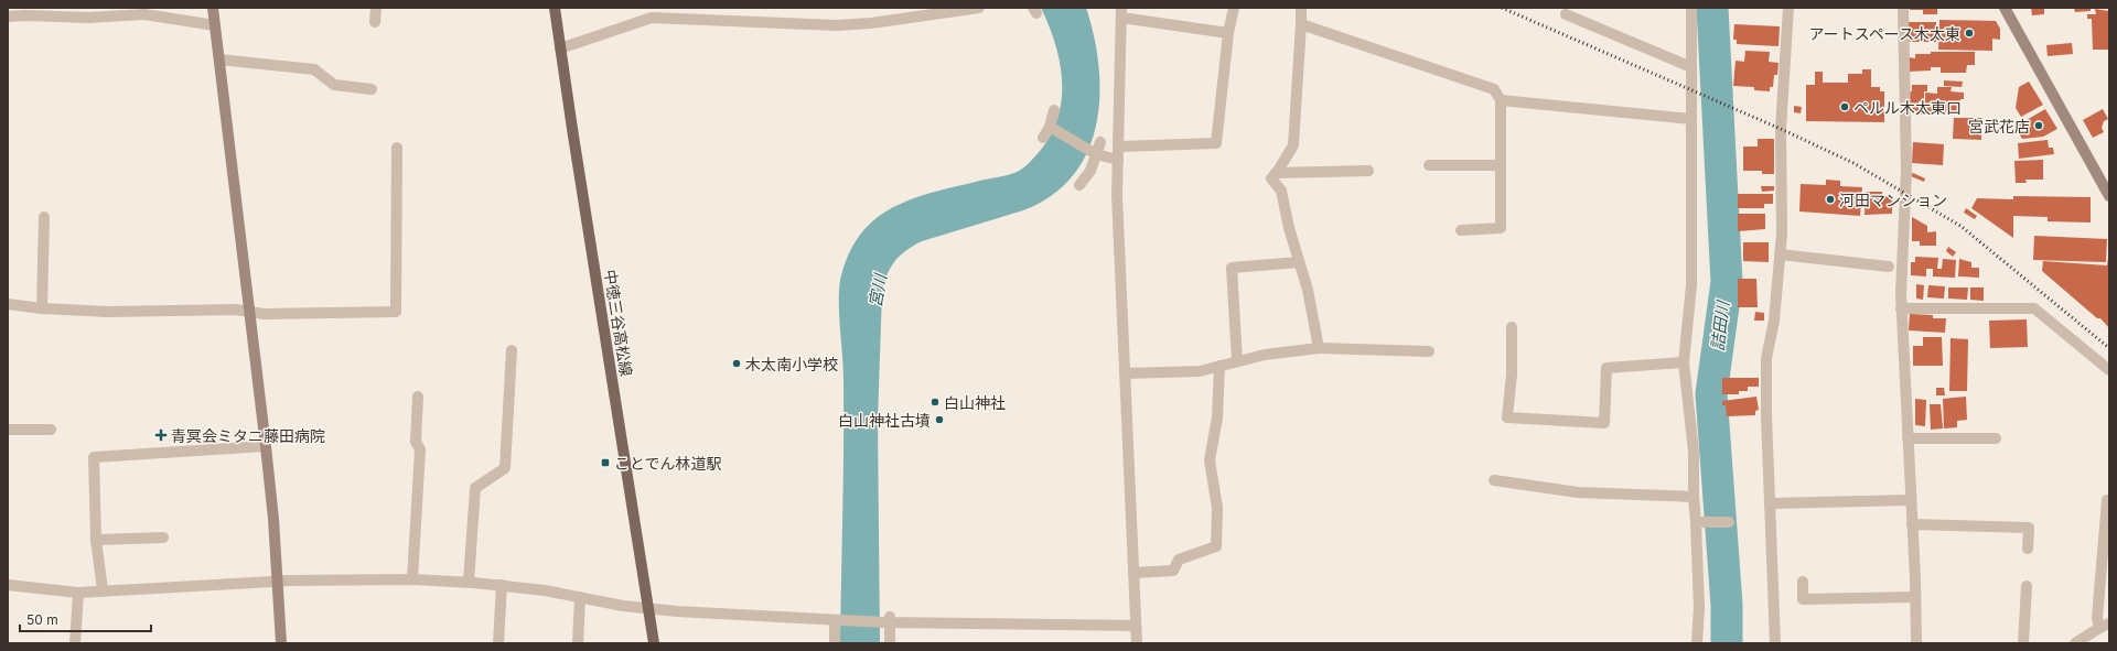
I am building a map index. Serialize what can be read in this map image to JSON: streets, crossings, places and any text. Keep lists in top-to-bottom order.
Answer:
{
  "streets": {
    "main road": ["中徳三谷高松線"]
  },
  "water": ["宮川", "詰田川"],
  "places": {
    "other": [
      "アートスペース木太東",
      "ペルル木太東口",
      "宮武花店",
      "河田マンション",
      "木太南小学校",
      "白山神社",
      "白山神社古墳"
    ],
    "health": ["青冥会ミタニ藤田病院"],
    "transit": ["ことでん林道駅"]
  },
  "scale_bar": "50 m"
}
